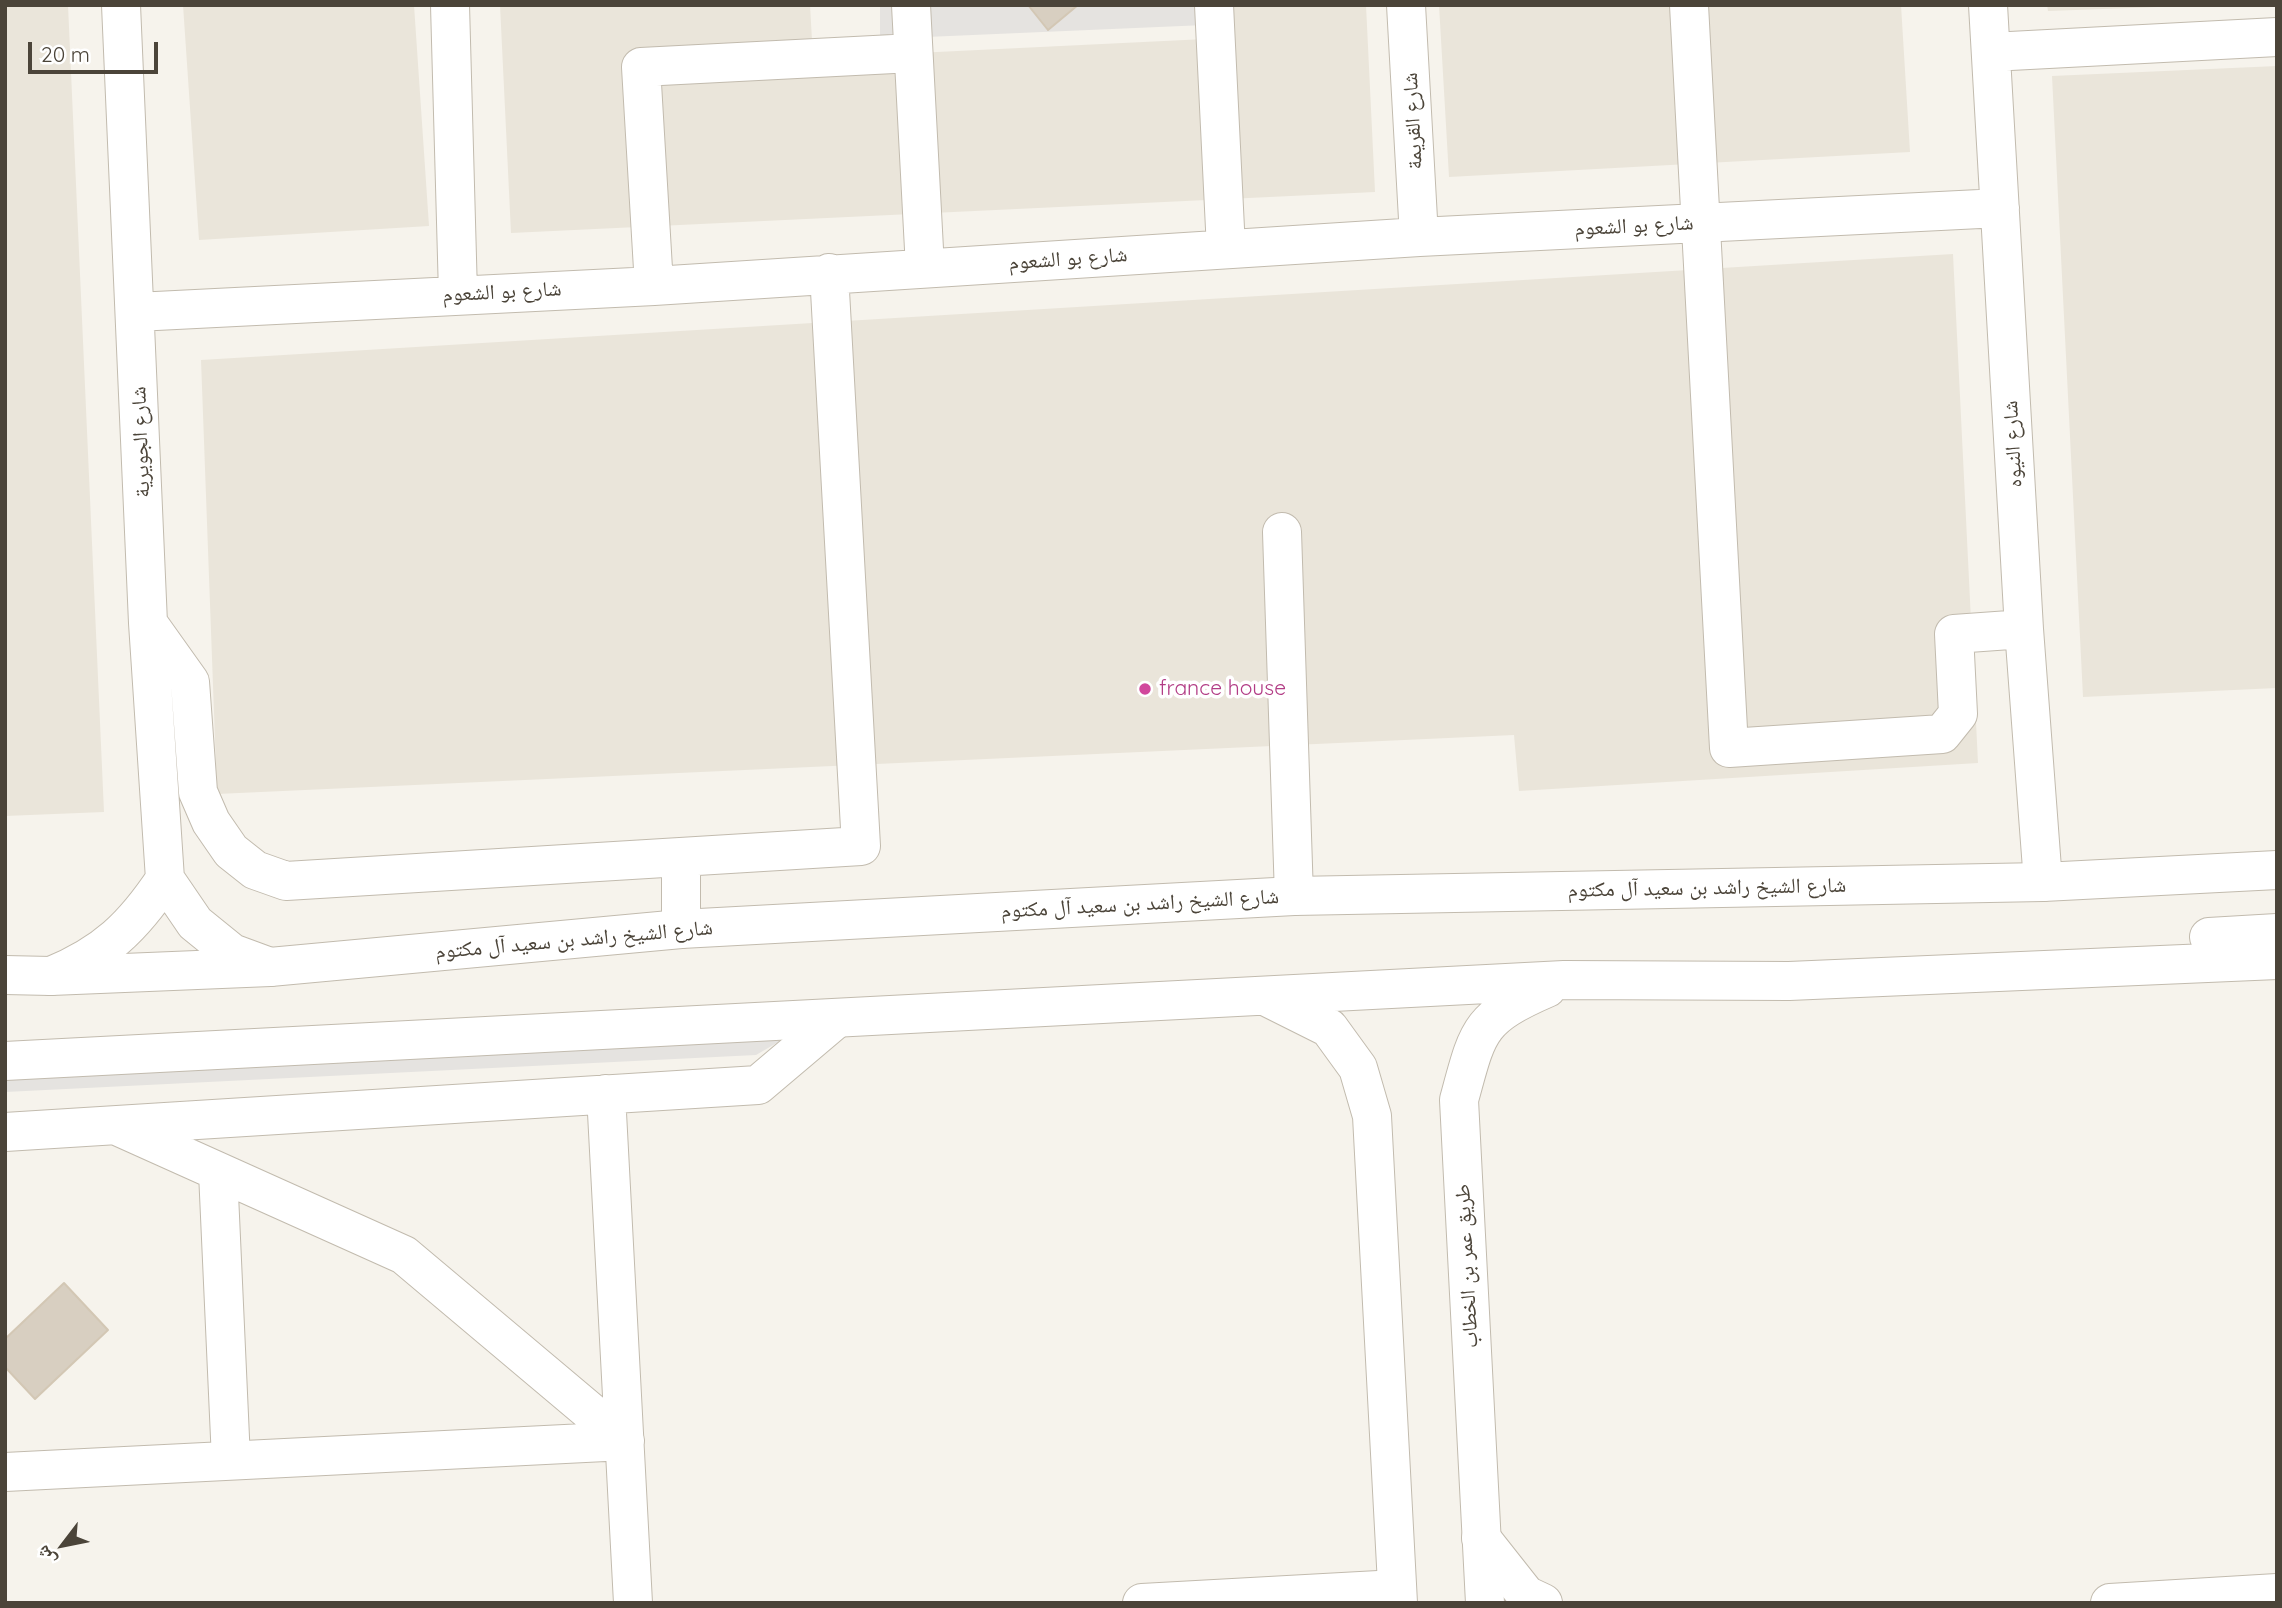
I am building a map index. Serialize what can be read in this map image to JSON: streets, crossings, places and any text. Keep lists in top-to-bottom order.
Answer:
{
  "streets": {
    "street": [
      "شارع القريمة",
      "شارع بو الشعوم",
      "شارع الجويرية",
      "شارع النيوه",
      "شارع الشيخ راشد بن سعيد آل مكتوم",
      "طريق عمر بن الخطاب"
    ]
  },
  "crossings": [
    ["شارع القريمة", "شارع بو الشعوم"],
    ["شارع بو الشعوم", "شارع الجويرية"],
    ["شارع بو الشعوم", "شارع النيوه"],
    ["شارع الجويرية", "شارع الشيخ راشد بن سعيد آل مكتوم"],
    ["شارع النيوه", "شارع الشيخ راشد بن سعيد آل مكتوم"]
  ],
  "places": ["france house"],
  "scale_bar": "20 m",
  "north": "bottom left"
}
